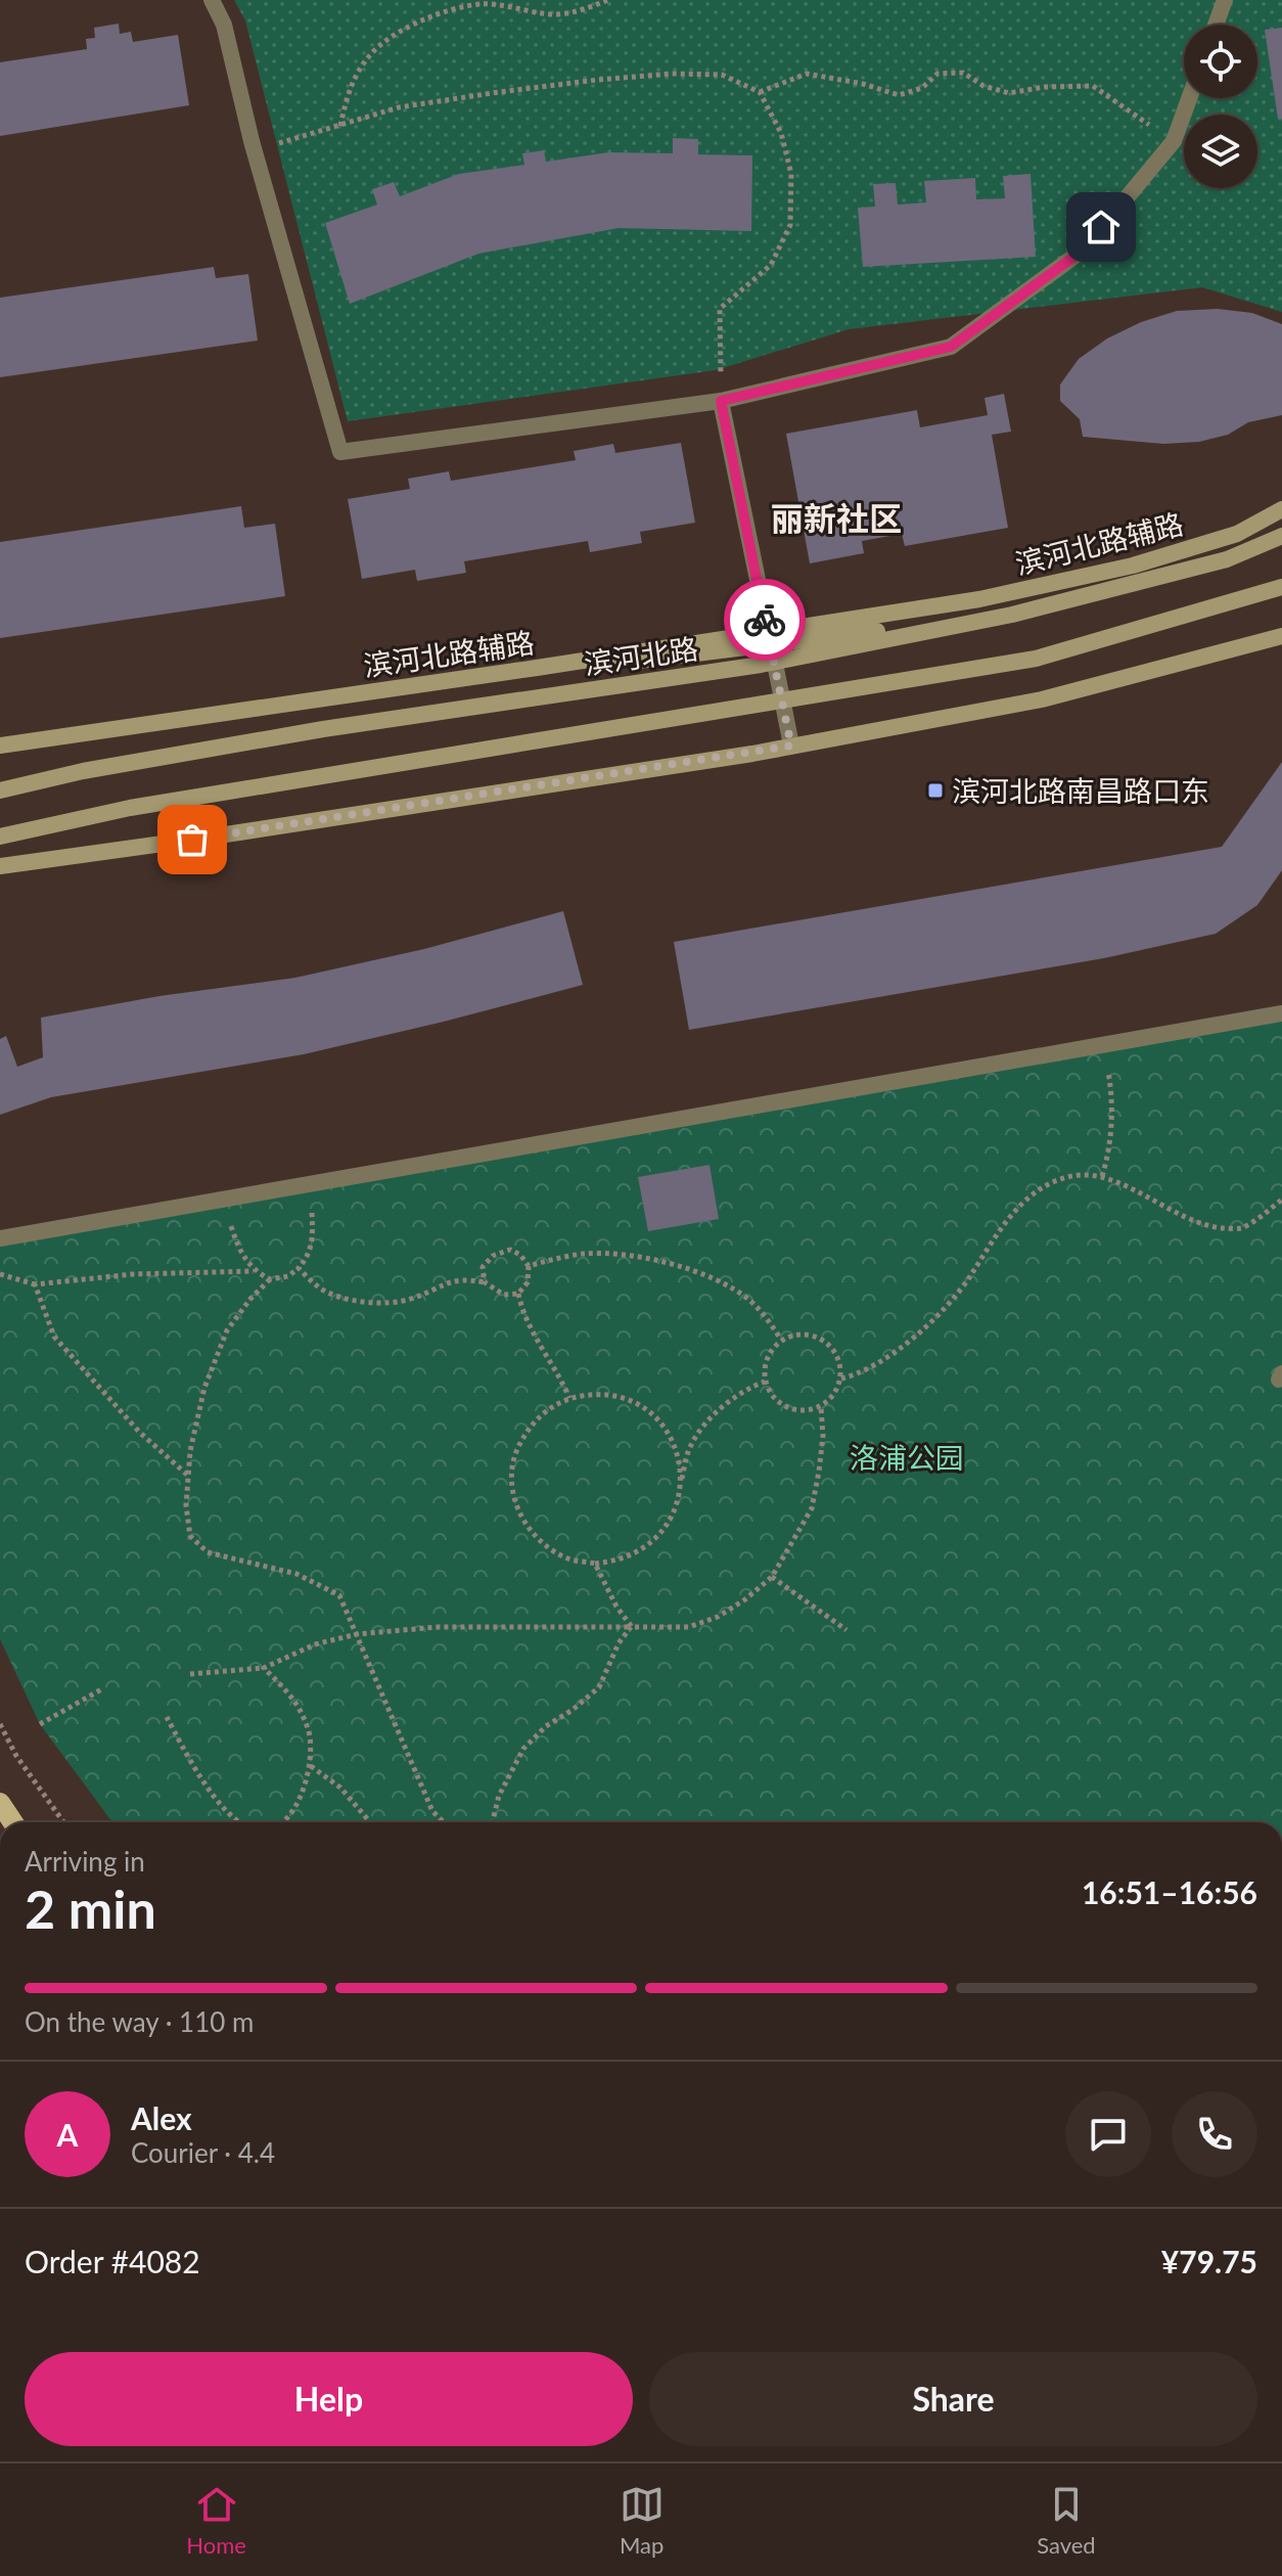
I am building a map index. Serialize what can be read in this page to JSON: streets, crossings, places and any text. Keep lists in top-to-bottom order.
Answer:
{
  "streets": {
    "main road": ["滨河北路辅路", "滨河北路"]
  },
  "districts": ["丽新社区"],
  "parks": ["洛浦公园"],
  "places": {
    "transit": ["滨河北路南昌路口东"]
  },
  "page": {
    "heading": ["2 min", "Arriving in", "16:51–16:56"],
    "panel": [
      "Alex",
      "Courier · 4.4",
      "Order #4082",
      "¥79.75"
    ],
    "bar": "On the way · 110 m",
    "round": "A",
    "buttons": ["Help", "Share"],
    "tabs": ["Home", "Map", "Saved"]
  }
}
